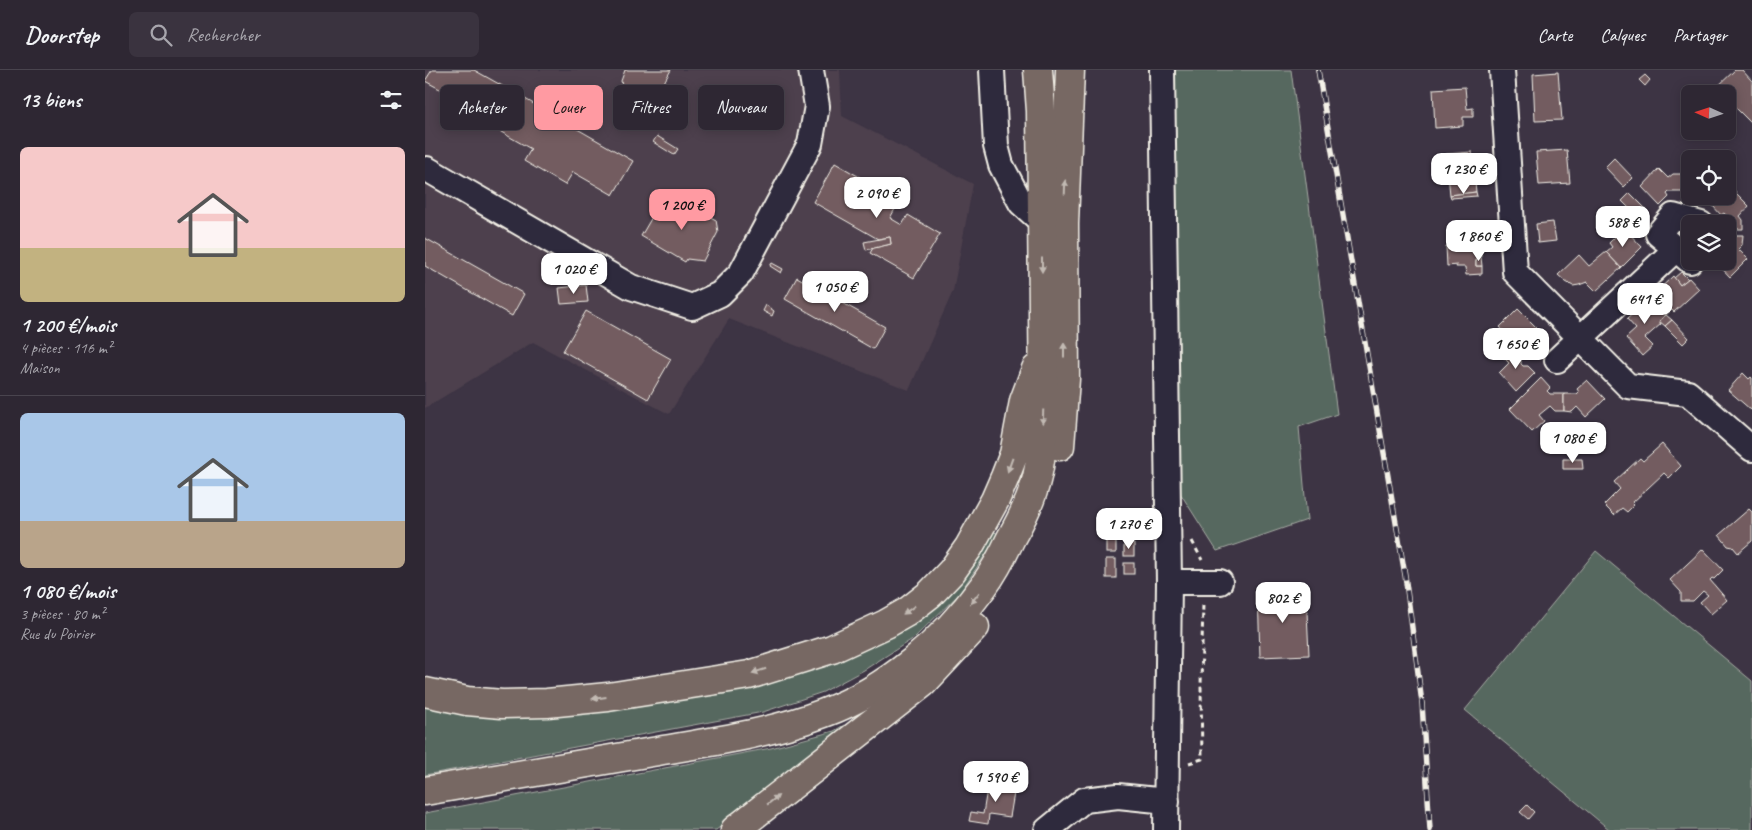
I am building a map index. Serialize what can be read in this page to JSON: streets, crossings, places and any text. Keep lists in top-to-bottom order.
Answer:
{
  "north": "left",
  "page": {
    "header": "Doorstep",
    "search": "Rechercher",
    "nav": ["Carte", "Calques", "Partager"],
    "heading": "13 biens",
    "chip": [
      "Acheter",
      "Louer",
      "Filtres",
      "Nouveau"
    ],
    "list": [
      {
        "name": "1 200 €/mois",
        "note": "4 pièces · 116 m² · Maison"
      },
      {
        "name": "1 080 €/mois",
        "note": "3 pièces · 80 m² · Rue du Poirier"
      }
    ],
    "price": [
      "1 230 €",
      "2 090 €",
      "1 200 €",
      "588 €",
      "1 860 €",
      "1 020 €",
      "1 050 €",
      "641 €",
      "1 650 €",
      "1 080 €",
      "1 270 €",
      "802 €",
      "1 590 €"
    ]
  }
}
